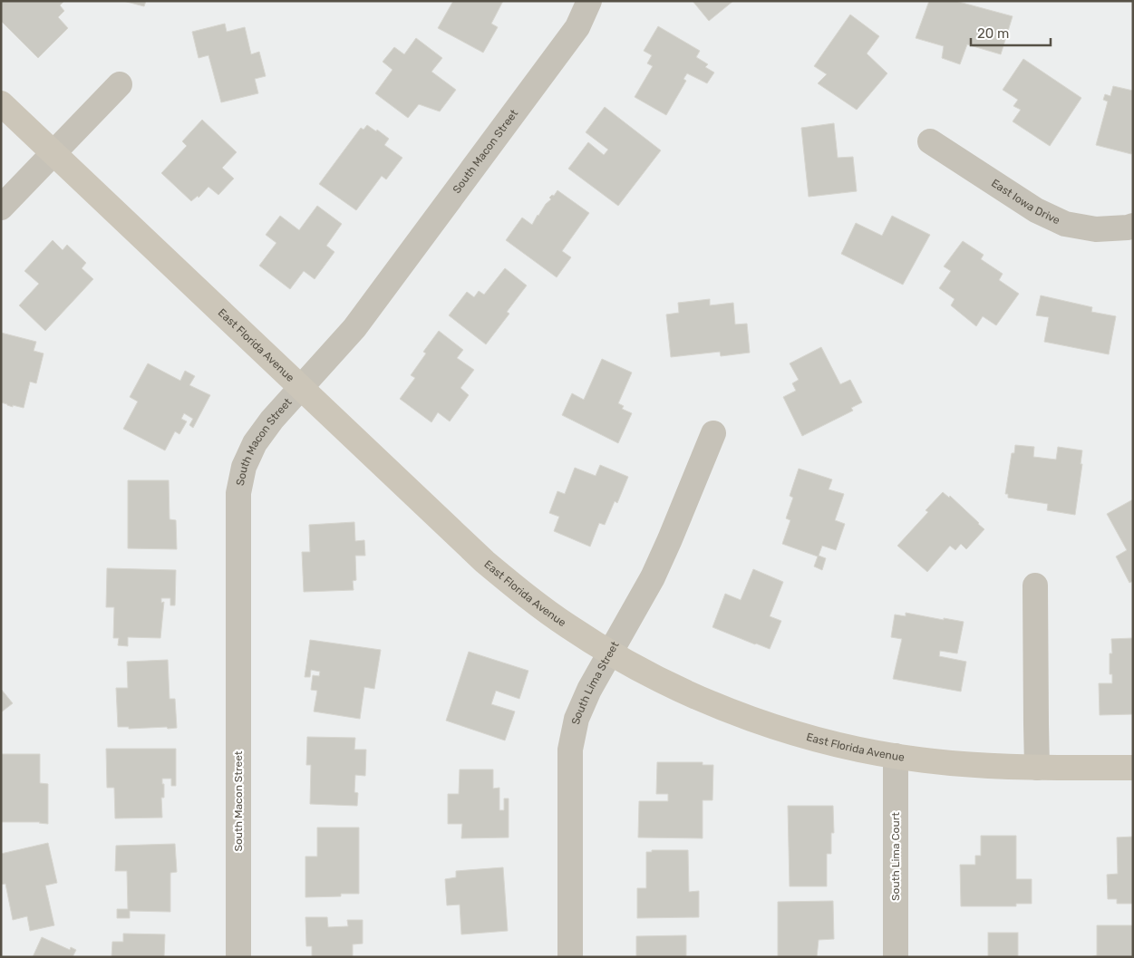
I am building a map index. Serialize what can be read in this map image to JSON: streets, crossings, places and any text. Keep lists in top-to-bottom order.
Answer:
{
  "streets": {
    "street": [
      "South Macon Street",
      "East Iowa Drive",
      "East Florida Avenue",
      "South Lima Street",
      "South Lima Court"
    ]
  },
  "crossings": [
    ["South Macon Street", "East Florida Avenue"],
    ["East Florida Avenue", "South Lima Street"],
    ["East Florida Avenue", "South Lima Court"]
  ],
  "scale_bar": "20 m"
}
